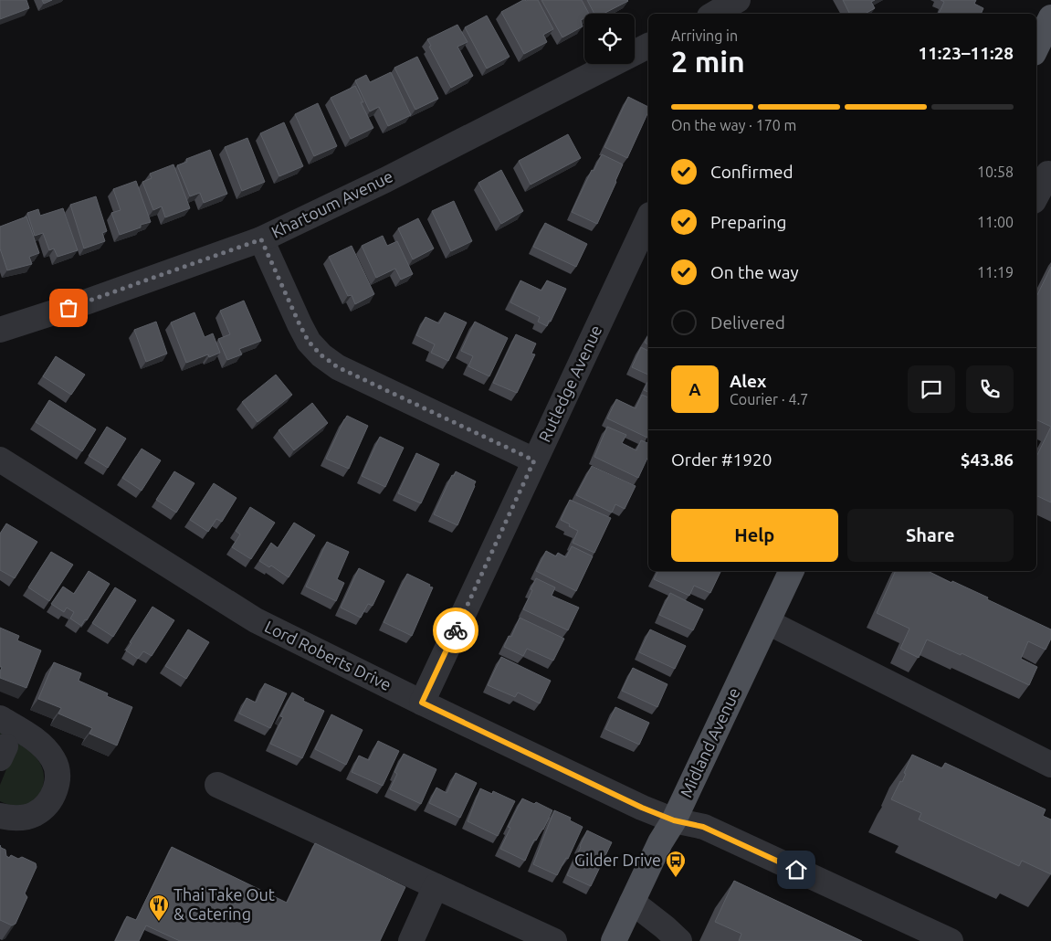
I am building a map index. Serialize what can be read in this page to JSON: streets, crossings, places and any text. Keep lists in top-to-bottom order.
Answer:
{
  "streets": {
    "main road": ["Midland Avenue"],
    "street": ["Khartoum Avenue", "Rutledge Avenue", "Lord Roberts Drive"]
  },
  "crossings": [
    ["Rutledge Avenue", "Lord Roberts Drive"],
    ["Lord Roberts Drive", "Midland Avenue"]
  ],
  "places": {
    "bus stop": ["Gilder Drive"],
    "restaurant": ["Thai Take Out & Catering"]
  },
  "page": {
    "heading": ["2 min", "Arriving in", "11:23–11:28"],
    "panel": [
      "Alex",
      "Courier · 4.7",
      "Order #1920",
      "$43.86"
    ],
    "bar": "On the way · 170 m",
    "list": [
      ["Confirmed", "10:58"],
      ["Preparing", "11:00"],
      ["On the way", "11:19"],
      "Delivered"
    ],
    "round": "A",
    "buttons": ["Help", "Share"]
  }
}
